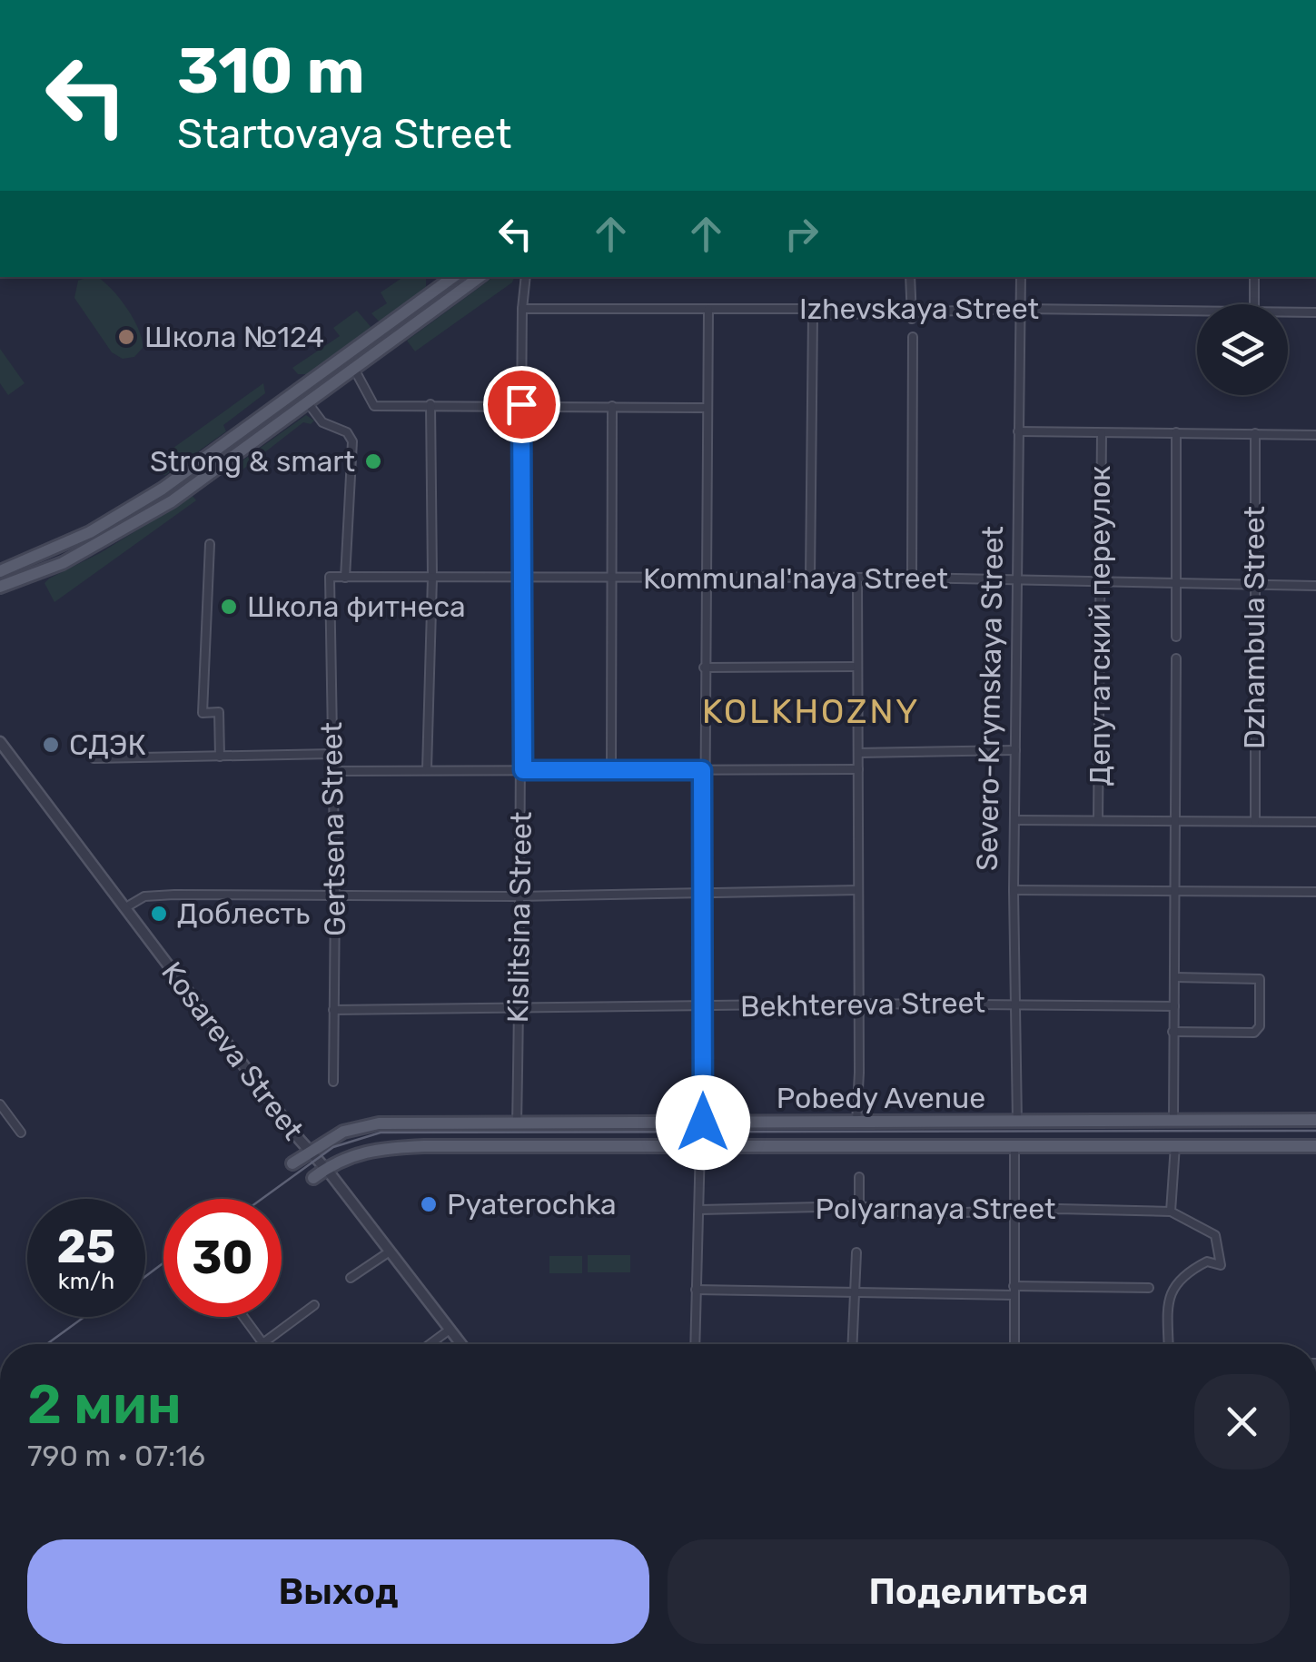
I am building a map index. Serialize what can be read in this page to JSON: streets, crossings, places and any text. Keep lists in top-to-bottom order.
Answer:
{
  "streets": {
    "main road": ["Pobedy Avenue"],
    "street": [
      "Izhevskaya Street",
      "Kommunal'naya Street",
      "Депутатский переулок",
      "Dzhambula Street",
      "Severo-Krymskaya Street",
      "Gertsena Street",
      "Kislitsina Street",
      "Bekhtereva Street",
      "Kosareva Street",
      "Polyarnaya Street"
    ]
  },
  "crossings": [
    ["Izhevskaya Street", "Severo-Krymskaya Street"],
    ["Izhevskaya Street", "Kislitsina Street"],
    ["Kommunal'naya Street", "Депутатский переулок"],
    ["Kommunal'naya Street", "Dzhambula Street"],
    ["Kommunal'naya Street", "Severo-Krymskaya Street"],
    ["Kommunal'naya Street", "Gertsena Street"],
    ["Kommunal'naya Street", "Kislitsina Street"],
    ["Severo-Krymskaya Street", "Bekhtereva Street"],
    ["Severo-Krymskaya Street", "Pobedy Avenue"],
    ["Gertsena Street", "Bekhtereva Street"],
    ["Kislitsina Street", "Bekhtereva Street"],
    ["Kislitsina Street", "Pobedy Avenue"],
    ["Kosareva Street", "Pobedy Avenue"]
  ],
  "districts": ["KOLKHOZNY"],
  "places": [
    "Школа №124",
    "Strong & smart",
    "Школа фитнеса",
    "СДЭК",
    "Доблесть",
    "Pyaterochka"
  ],
  "page": {
    "turn": ["310 m", "Startovaya Street"],
    "speed": "25 km/h",
    "limit": "30",
    "heading": ["2 мин", "790 m · 07:16"],
    "buttons": ["Выход", "Поделиться"]
  }
}
